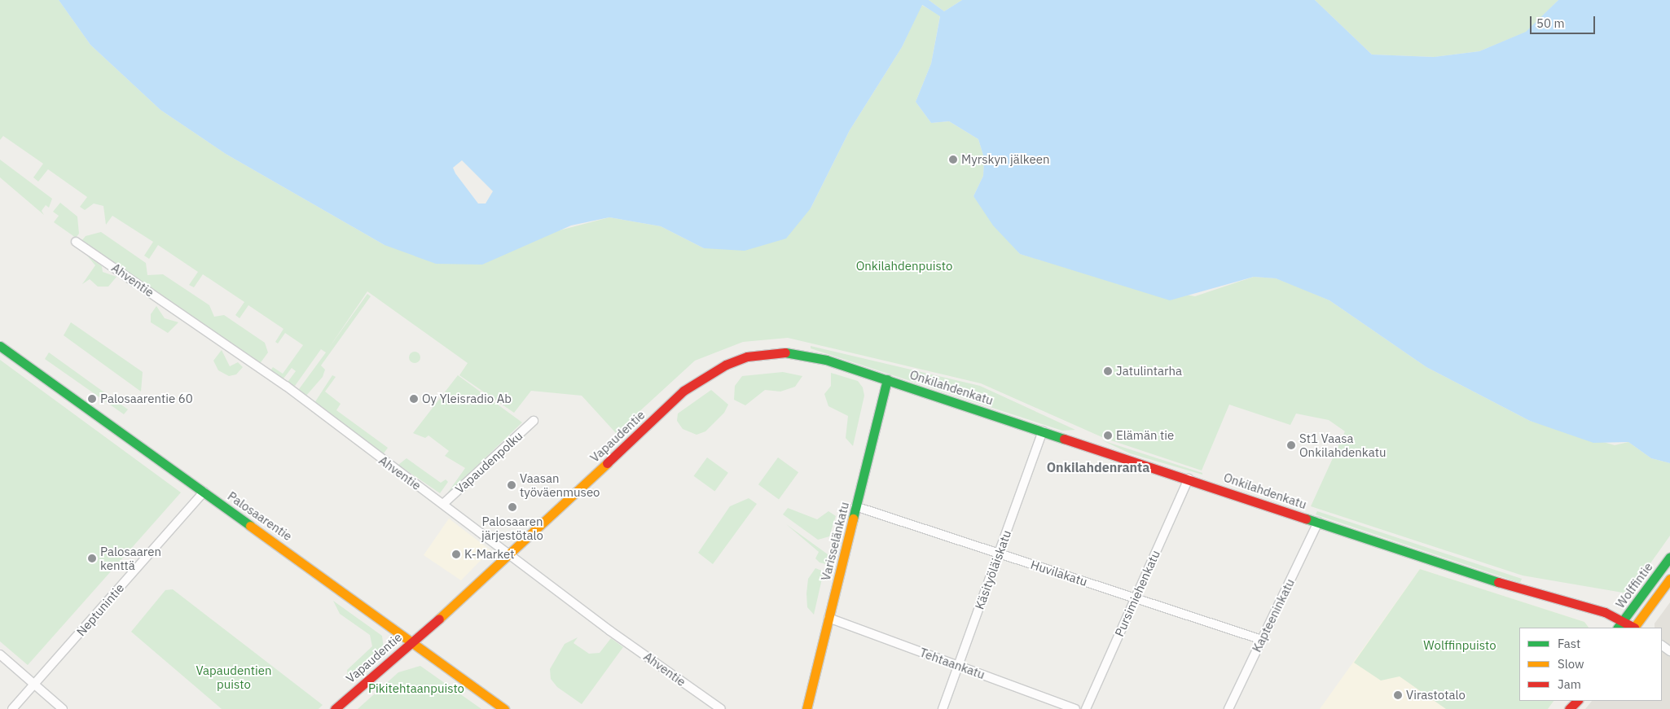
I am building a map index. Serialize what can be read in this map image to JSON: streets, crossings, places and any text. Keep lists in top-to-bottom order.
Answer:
{
  "streets": {
    "main road": [
      "Onkilahdenkatu",
      "Vapaudentie",
      "Palosaarentie",
      "Varisselänkatu",
      "Wolffintie"
    ],
    "street": [
      "Ahventie",
      "Vapaudenpolku",
      "Käsityöläiskatu",
      "Huvilakatu",
      "Pursimiehenkatu",
      "Neptunintie",
      "Kapteeninkatu",
      "Tehtaankatu"
    ]
  },
  "crossings": [
    ["Ahventie", "Vapaudentie"],
    ["Ahventie", "Vapaudenpolku"],
    ["Onkilahdenkatu", "Vapaudentie"],
    ["Onkilahdenkatu", "Varisselänkatu"],
    ["Onkilahdenkatu", "Käsityöläiskatu"],
    ["Onkilahdenkatu", "Wolffintie"],
    ["Onkilahdenkatu", "Pursimiehenkatu"],
    ["Onkilahdenkatu", "Kapteeninkatu"],
    ["Vapaudentie", "Palosaarentie"],
    ["Vapaudentie", "Varisselänkatu"],
    ["Palosaarentie", "Neptunintie"],
    ["Varisselänkatu", "Huvilakatu"],
    ["Varisselänkatu", "Tehtaankatu"],
    ["Käsityöläiskatu", "Huvilakatu"],
    ["Käsityöläiskatu", "Tehtaankatu"],
    ["Huvilakatu", "Pursimiehenkatu"],
    ["Huvilakatu", "Kapteeninkatu"]
  ],
  "districts": ["Onkilahdenranta"],
  "parks": [
    "Onkilahdenpuisto",
    "Wolffinpuisto",
    "Vapaudentien puisto",
    "Pikitehtaanpuisto"
  ],
  "places": [
    "Myrskyn jälkeen",
    "Jatulintarha",
    "Palosaarentie 60",
    "Oy Yleisradio Ab",
    "Elämän tie",
    "St1 Vaasa Onkilahdenkatu",
    "Vaasan työväenmuseo",
    "Palosaaren järjestötalo",
    "K-Market",
    "Palosaaren kenttä",
    "Virastotalo"
  ],
  "legend": ["Fast", "Slow", "Jam"],
  "scale_bar": "50 m"
}
